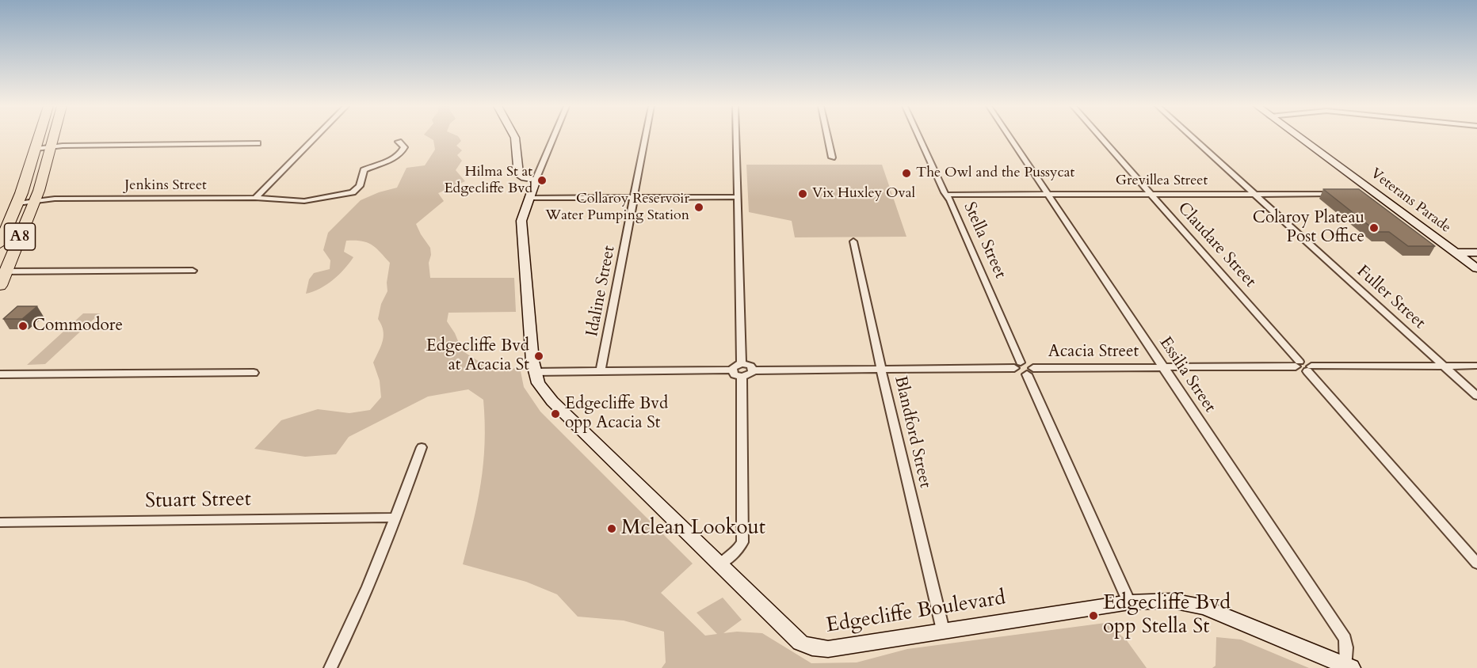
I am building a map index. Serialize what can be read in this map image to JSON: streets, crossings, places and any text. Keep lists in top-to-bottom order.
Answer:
{
  "streets": {
    "highway": ["A8"],
    "street": [
      "Grevillea Street",
      "Jenkins Street",
      "Veterans Parade",
      "Stella Street",
      "Claudare Street",
      "Idaline Street",
      "Fuller Street",
      "Acacia Street",
      "Essilia Street",
      "Blandford Street",
      "Stuart Street",
      "Edgecliffe Boulevard"
    ]
  },
  "crossings": [
    ["Grevillea Street", "Stella Street"],
    ["Grevillea Street", "Claudare Street"],
    ["Grevillea Street", "Fuller Street"],
    ["Grevillea Street", "Essilia Street"],
    ["Jenkins Street", "A8"],
    ["Claudare Street", "Acacia Street"],
    ["Acacia Street", "Essilia Street"],
    ["Essilia Street", "Edgecliffe Boulevard"],
    ["Blandford Street", "Edgecliffe Boulevard"]
  ],
  "places": [
    "The Owl and the Pussycat",
    "Hilma St at Edgecliffe Bvd",
    "Vix Huxley Oval",
    "Collaroy Reservoir Water Pumping Station",
    "Colaroy Plateau Post Office",
    "Commodore",
    "Edgecliffe Bvd at Acacia St",
    "Edgecliffe Bvd opp Acacia St",
    "Mclean Lookout",
    "Edgecliffe Bvd opp Stella St"
  ]
}
